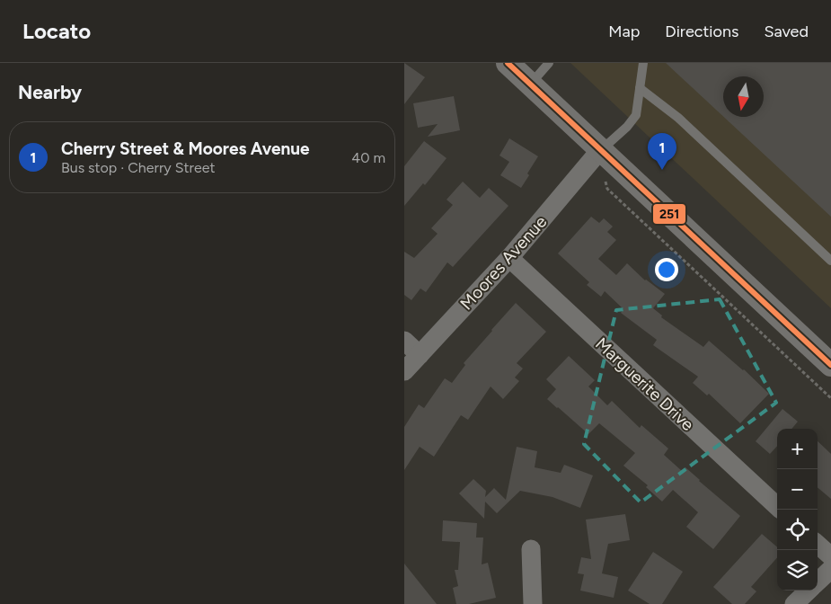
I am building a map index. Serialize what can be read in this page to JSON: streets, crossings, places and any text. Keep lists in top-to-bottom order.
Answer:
{
  "streets": {
    "street": ["Moores Avenue", "Marguerite Drive"]
  },
  "crossings": [
    ["Moores Avenue", "Marguerite Drive"]
  ],
  "lines": ["transit line 251"],
  "north": "bottom",
  "page": {
    "header": "Locato",
    "nav": ["Map", "Directions", "Saved"],
    "heading": "Nearby",
    "list": [
      {
        "mark": "1",
        "name": "Cherry Street & Moores Avenue",
        "note": "Bus stop · Cherry Street",
        "value": "40 m"
      }
    ],
    "pins": "1",
    "map_buttons": ["+", "−"]
  }
}
